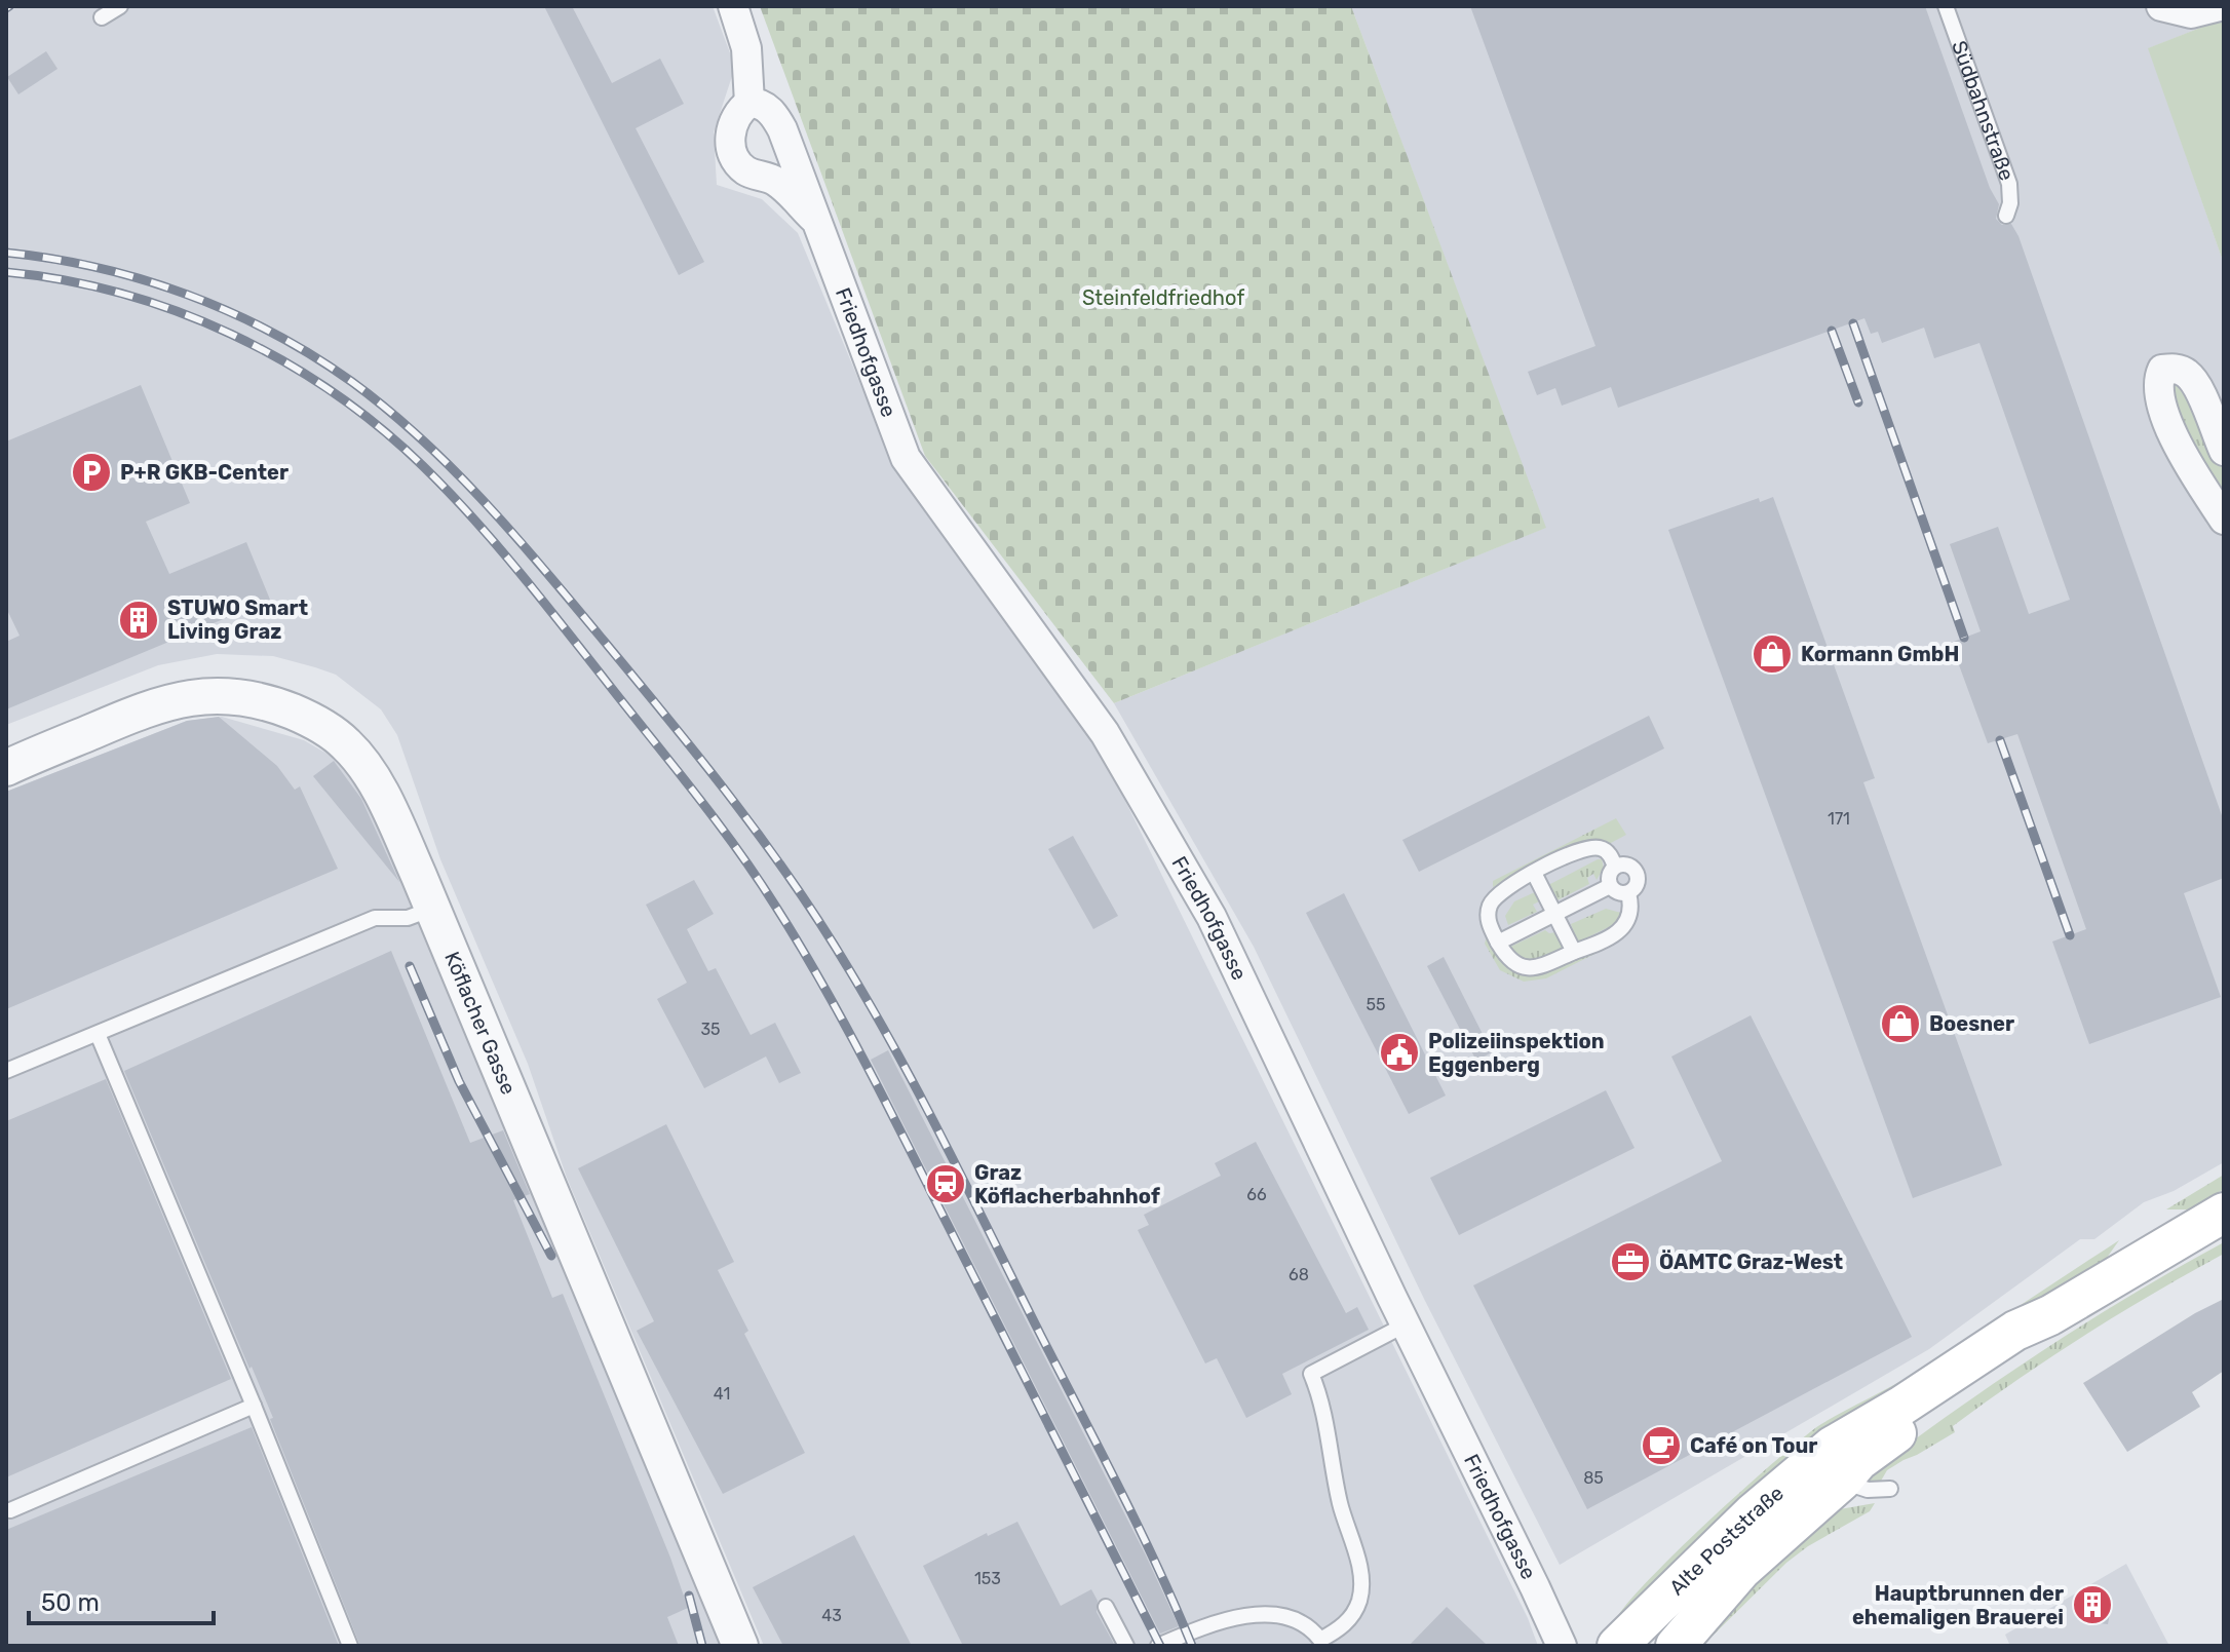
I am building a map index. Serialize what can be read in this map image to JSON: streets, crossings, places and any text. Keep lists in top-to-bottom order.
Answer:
{
  "streets": {
    "main road": ["Alte Poststraße"],
    "street": ["Friedhofgasse", "Köflacher Gasse"],
    "lane": ["Südbahnstraße"]
  },
  "parks": ["Steinfeldfriedhof"],
  "places": {
    "parking": ["P+R GKB-Center"],
    "building": ["STUWO Smart Living Graz", "Hauptbrunnen der ehemaligen Brauerei"],
    "shop": ["Kormann GmbH", "Boesner"],
    "public building": ["Polizeiinspektion Eggenberg"],
    "station": ["Graz Köflacherbahnhof"],
    "office": ["ÖAMTC Graz-West"],
    "cafe": ["Café on Tour"]
  },
  "house_numbers": [
    "171",
    "55",
    "35",
    "66",
    "68",
    "41",
    "85",
    "153",
    "43"
  ],
  "scale_bar": "50 m"
}
